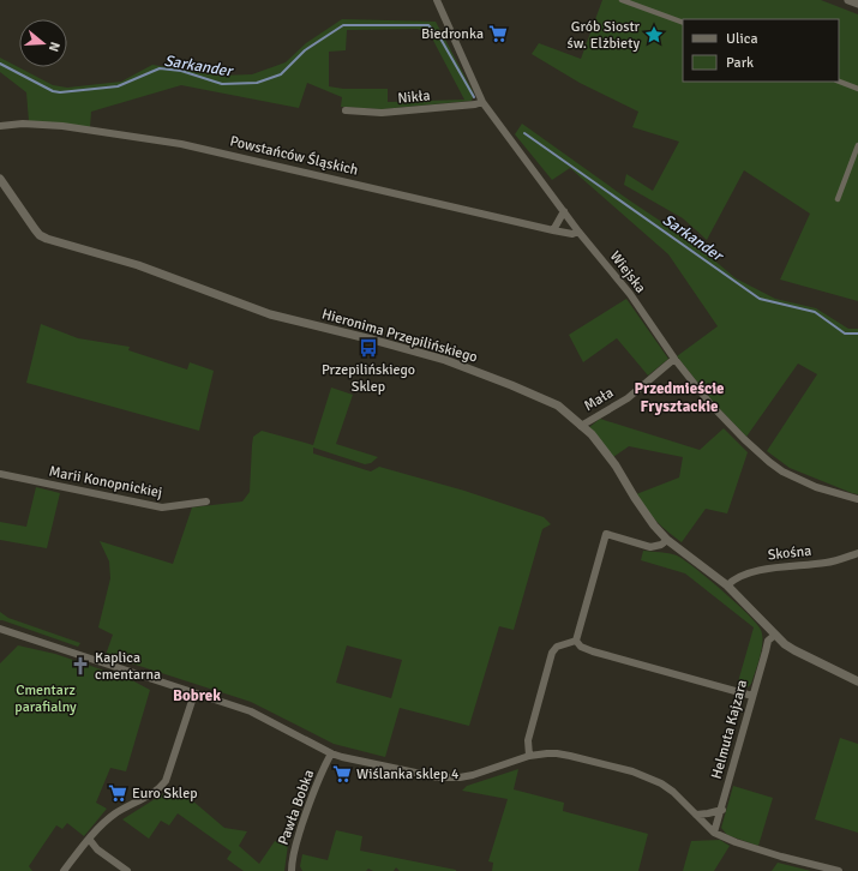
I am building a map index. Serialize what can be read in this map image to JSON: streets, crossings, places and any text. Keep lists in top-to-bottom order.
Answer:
{
  "streets": {
    "street": [
      "Nikła",
      "Powstańców Śląskich",
      "Wiejska",
      "Hieronima Przepilińskiego",
      "Mała",
      "Marii Konopnickiej",
      "Skośna",
      "Helmuta Kajzara",
      "Pawła Bobka"
    ]
  },
  "crossings": [
    ["Nikła", "Wiejska"],
    ["Powstańców Śląskich", "Wiejska"],
    ["Wiejska", "Mała"],
    ["Hieronima Przepilińskiego", "Mała"],
    ["Hieronima Przepilińskiego", "Skośna"],
    ["Hieronima Przepilińskiego", "Helmuta Kajzara"]
  ],
  "districts": ["Przedmieście Frysztackie", "Bobrek"],
  "water": ["Sarkander"],
  "parks": ["Cmentarz parafialny"],
  "places": {
    "supermarket": ["Biedronka", "Wiślanka sklep 4", "Euro Sklep"],
    "place": ["Grób Siostr św. Elżbiety"],
    "bus stop": ["Przepilińskiego Sklep"],
    "church": ["Kaplica cmentarna"]
  },
  "legend": ["Ulica", "Park"],
  "north": "right"
}
